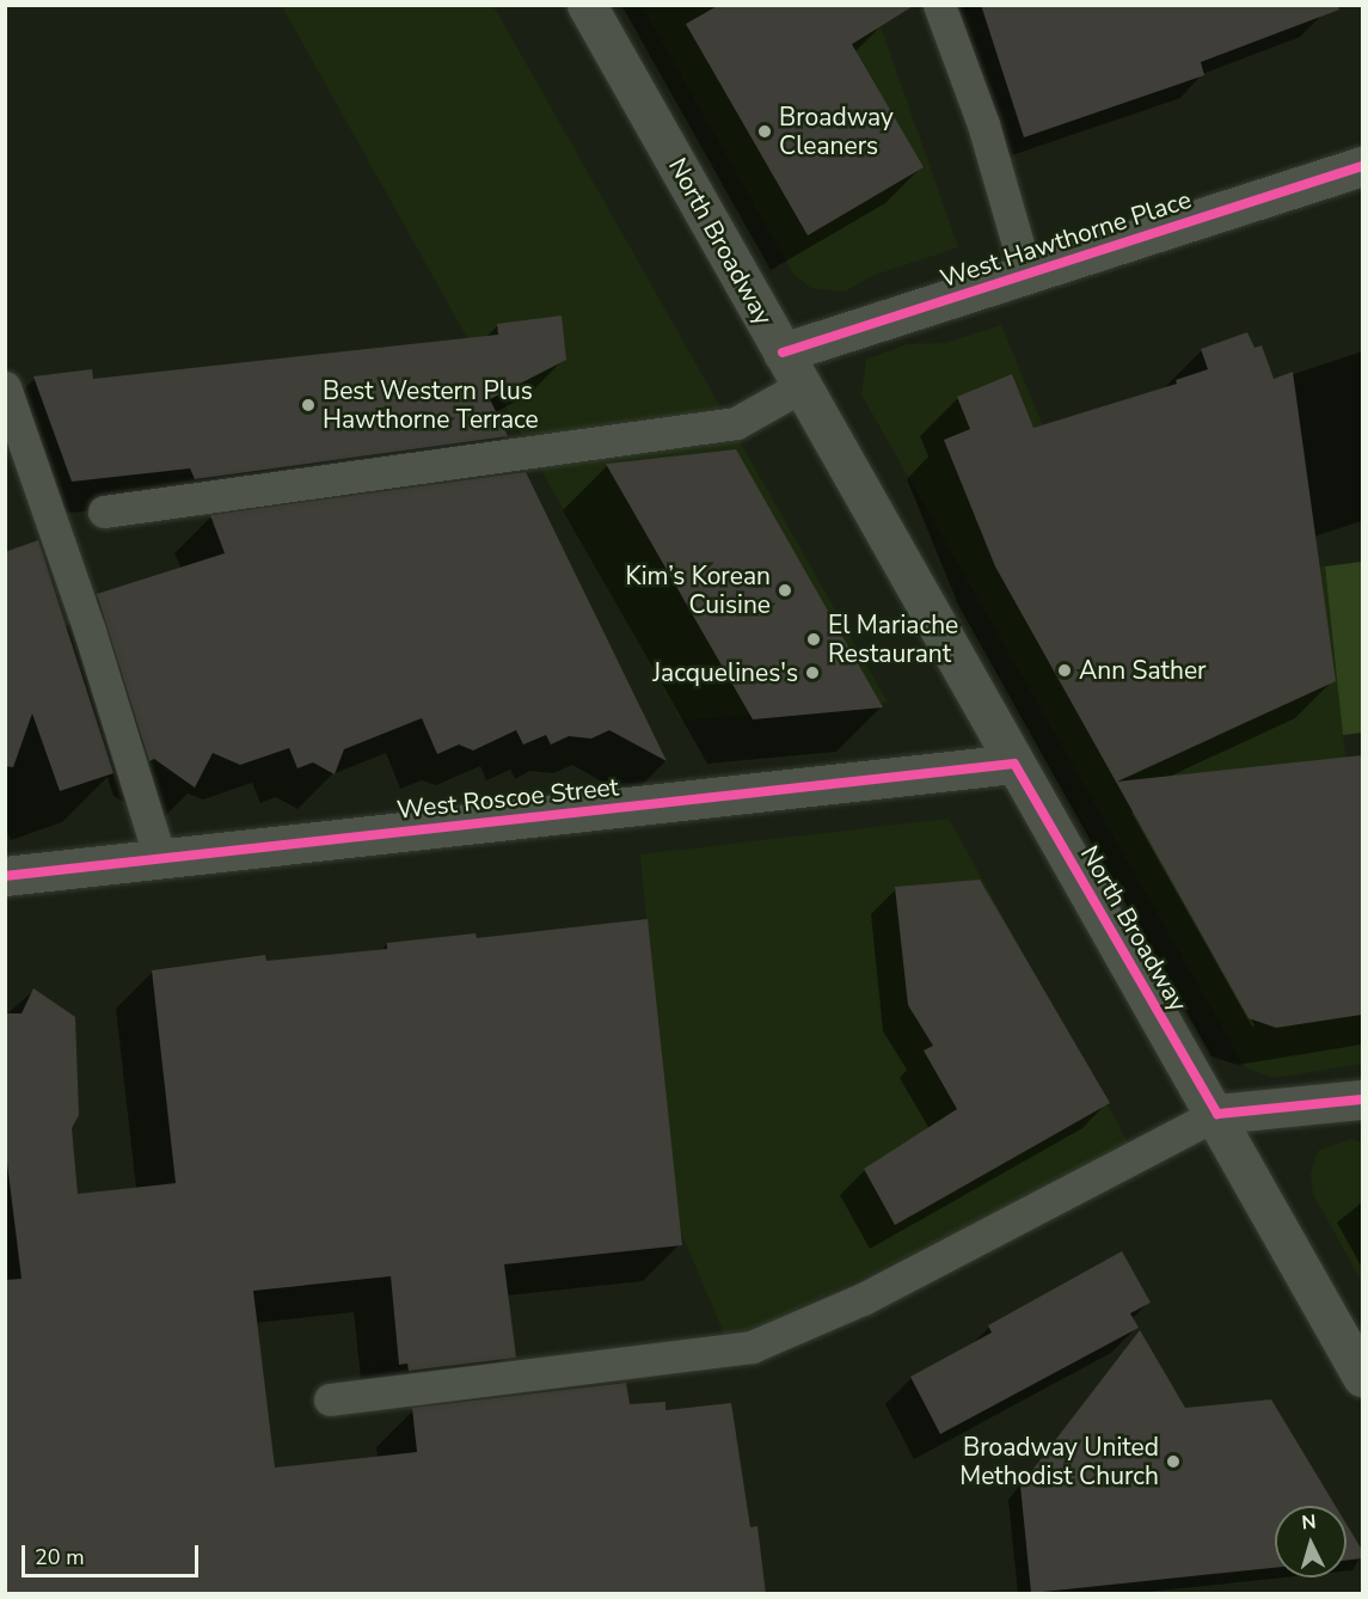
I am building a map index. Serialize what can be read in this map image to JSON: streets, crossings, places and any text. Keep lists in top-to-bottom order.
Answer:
{
  "streets": {
    "street": ["West Hawthorne Place", "North Broadway", "West Roscoe Street"]
  },
  "crossings": [
    ["West Hawthorne Place", "North Broadway"],
    ["North Broadway", "West Roscoe Street"]
  ],
  "places": [
    "Broadway Cleaners",
    "Best Western Plus Hawthorne Terrace",
    "Kim’s Korean Cuisine",
    "El Mariache Restaurant",
    "Ann Sather",
    "Jacquelines's",
    "Broadway United Methodist Church"
  ],
  "scale_bar": "20 m",
  "north": "top"
}
